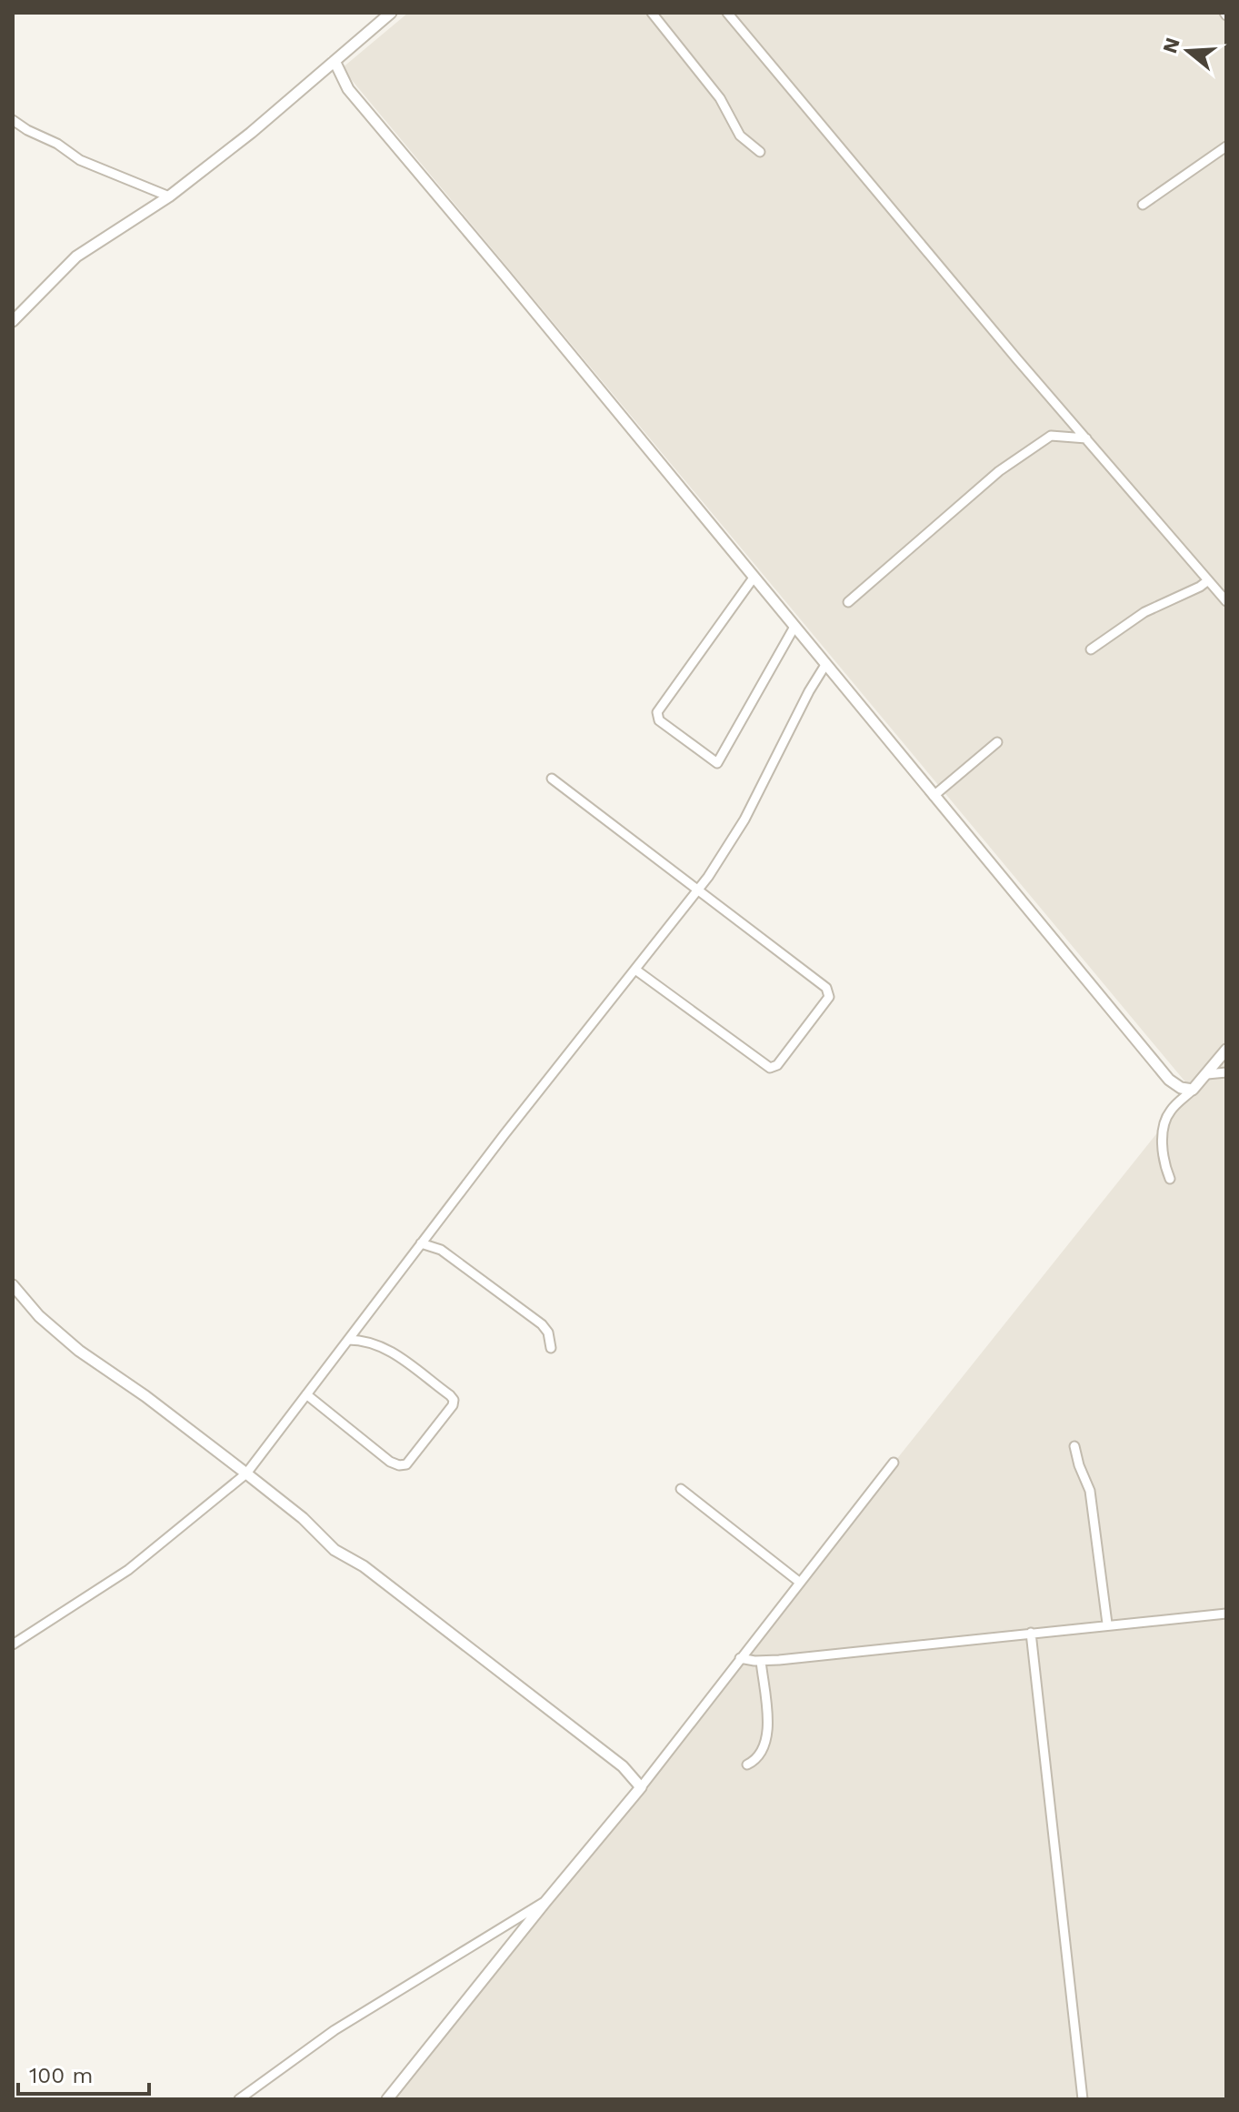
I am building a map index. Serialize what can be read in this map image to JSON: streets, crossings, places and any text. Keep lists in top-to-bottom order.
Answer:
{
  "scale_bar": "100 m",
  "north": "left"
}
